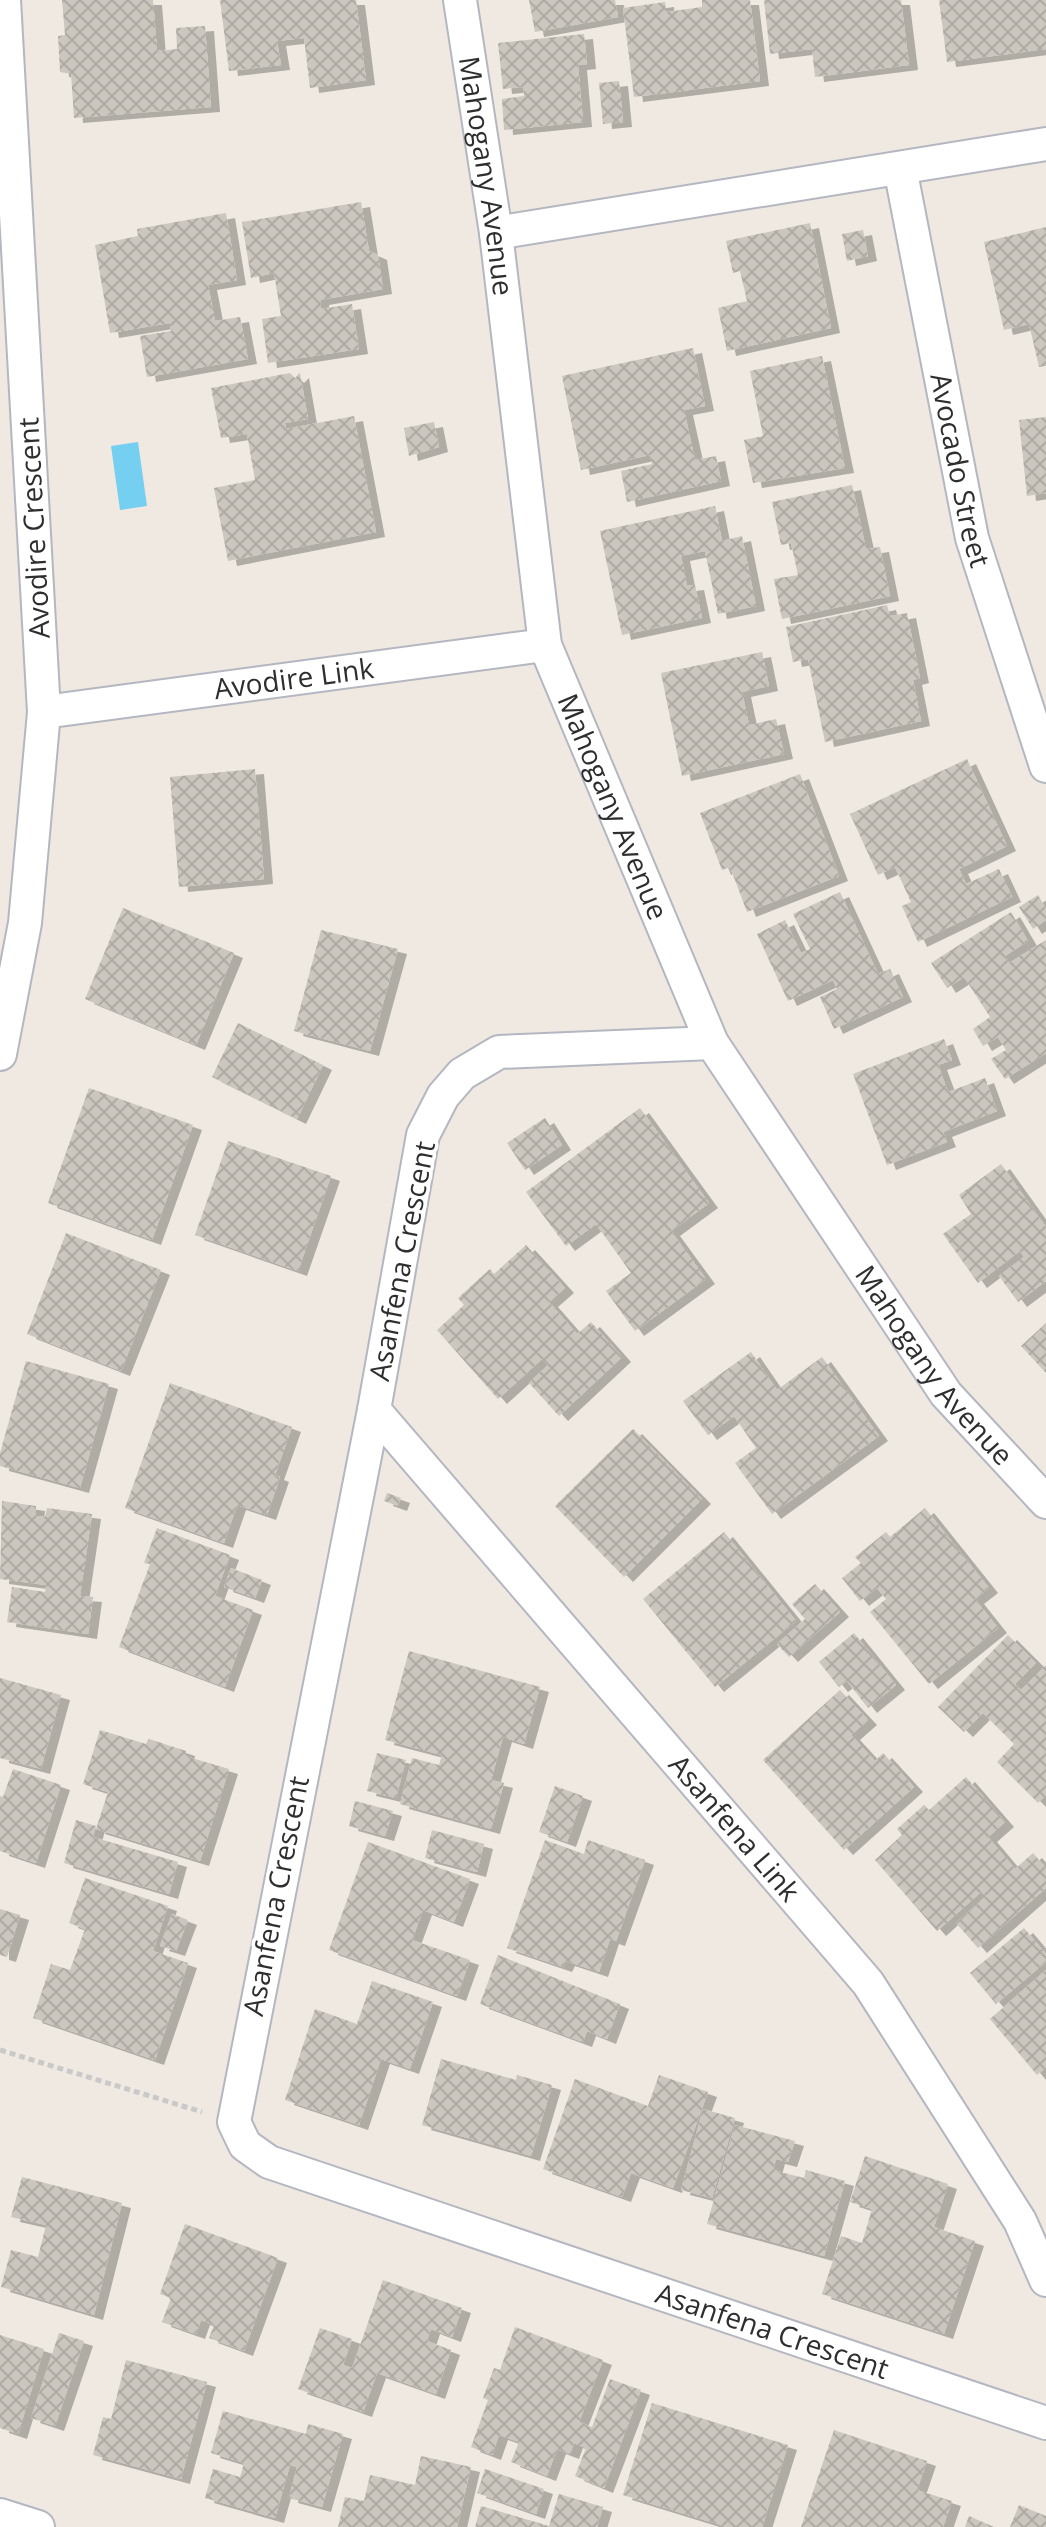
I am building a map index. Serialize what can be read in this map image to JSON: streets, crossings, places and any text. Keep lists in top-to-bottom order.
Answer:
{
  "streets": {
    "street": [
      "Mahogany Avenue",
      "Avocado Street",
      "Avodire Crescent",
      "Avodire Link",
      "Asanfena Crescent",
      "Asanfena Link"
    ]
  },
  "crossings": [
    ["Mahogany Avenue", "Avodire Link"],
    ["Mahogany Avenue", "Asanfena Crescent"],
    ["Avodire Crescent", "Avodire Link"],
    ["Asanfena Crescent", "Asanfena Link"]
  ]
}
